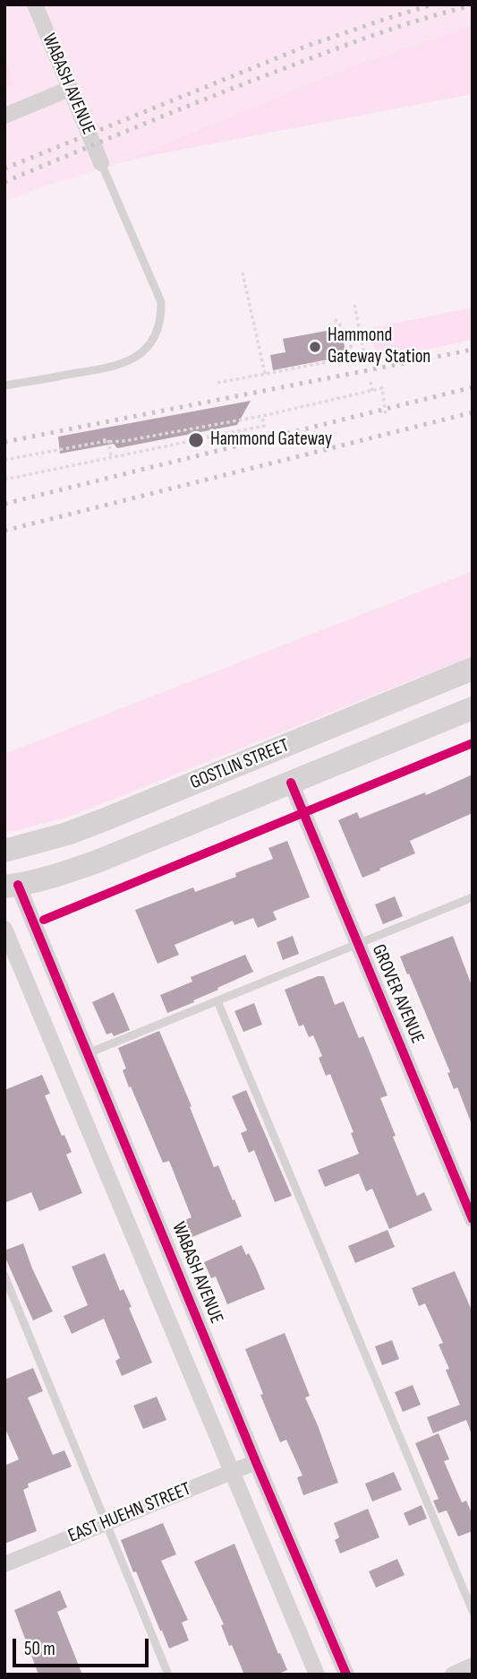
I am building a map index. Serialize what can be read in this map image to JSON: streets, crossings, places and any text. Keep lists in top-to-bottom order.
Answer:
{
  "streets": {
    "main road": ["GOSTLIN STREET"],
    "street": ["WABASH AVENUE", "GROVER AVENUE", "EAST HUEHN STREET"]
  },
  "crossings": [
    ["WABASH AVENUE", "GOSTLIN STREET"],
    ["WABASH AVENUE", "EAST HUEHN STREET"],
    ["GOSTLIN STREET", "GROVER AVENUE"]
  ],
  "places": ["Hammond Gateway Station", "Hammond Gateway"],
  "scale_bar": "50 m"
}
